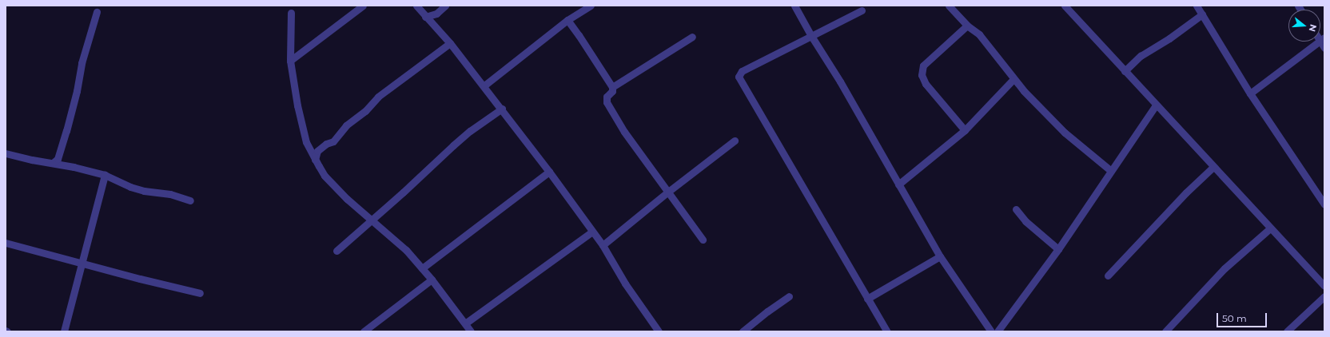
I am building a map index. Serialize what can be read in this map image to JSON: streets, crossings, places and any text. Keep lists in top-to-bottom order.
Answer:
{
  "scale_bar": "50 m",
  "north": "right"
}
